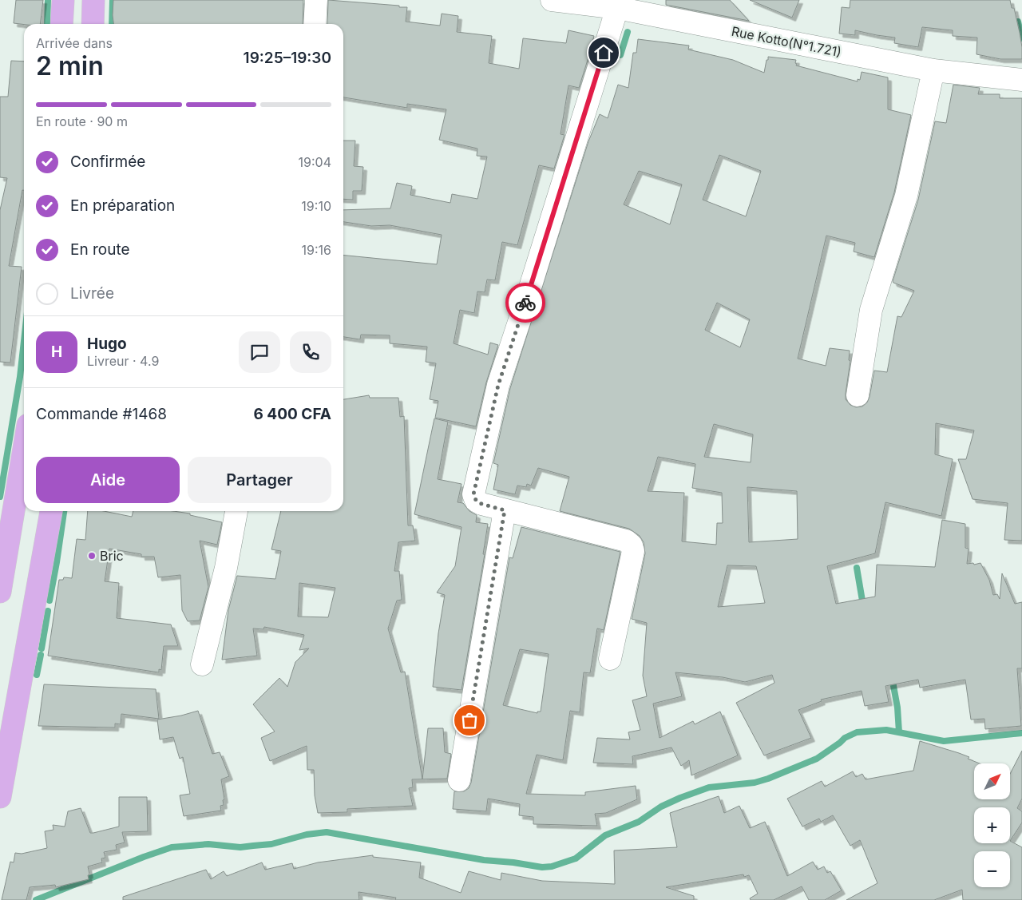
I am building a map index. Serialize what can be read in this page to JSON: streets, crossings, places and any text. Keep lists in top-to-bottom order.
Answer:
{
  "streets": {
    "street": ["Rue Kotto(N°1.721)"]
  },
  "places": ["Bric"],
  "north": "top right",
  "page": {
    "heading": ["2 min", "Arrivée dans", "19:25–19:30"],
    "panel": [
      "Hugo",
      "Livreur · 4.9",
      "Commande #1468",
      "6 400 CFA"
    ],
    "bar": "En route · 90 m",
    "list": [
      ["Confirmée", "19:04"],
      ["En préparation", "19:10"],
      ["En route", "19:16"],
      "Livrée"
    ],
    "round": "H",
    "buttons": ["Aide", "Partager"],
    "map_buttons": ["+", "−"]
  }
}
